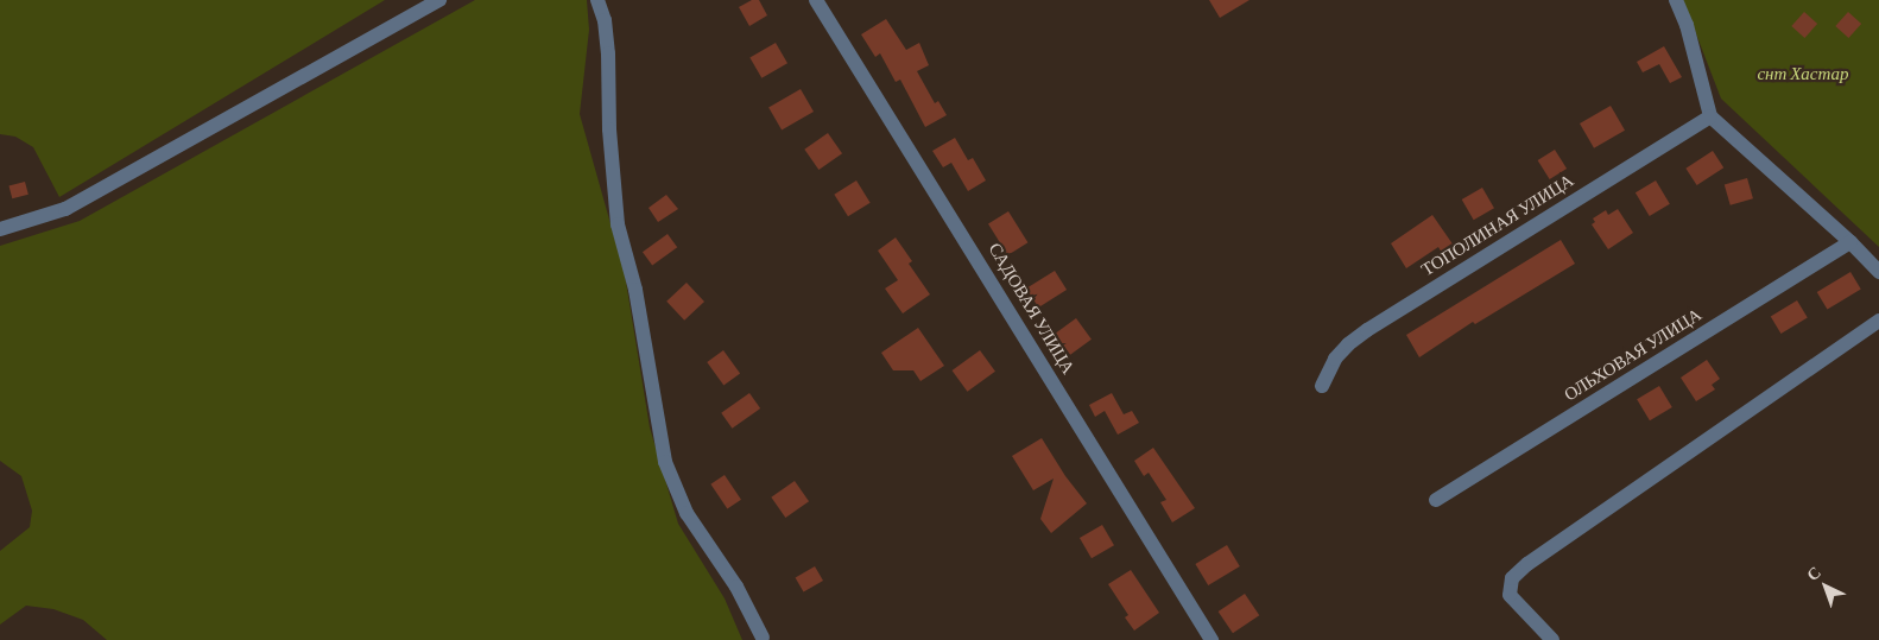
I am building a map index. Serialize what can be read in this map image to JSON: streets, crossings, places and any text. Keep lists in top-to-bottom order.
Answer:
{
  "streets": {
    "street": ["ТОПОЛИНАЯ УЛИЦА", "САДОВАЯ УЛИЦА", "ОЛЬХОВАЯ УЛИЦА"]
  },
  "parks": ["снт Хастар"],
  "north": "top left"
}
